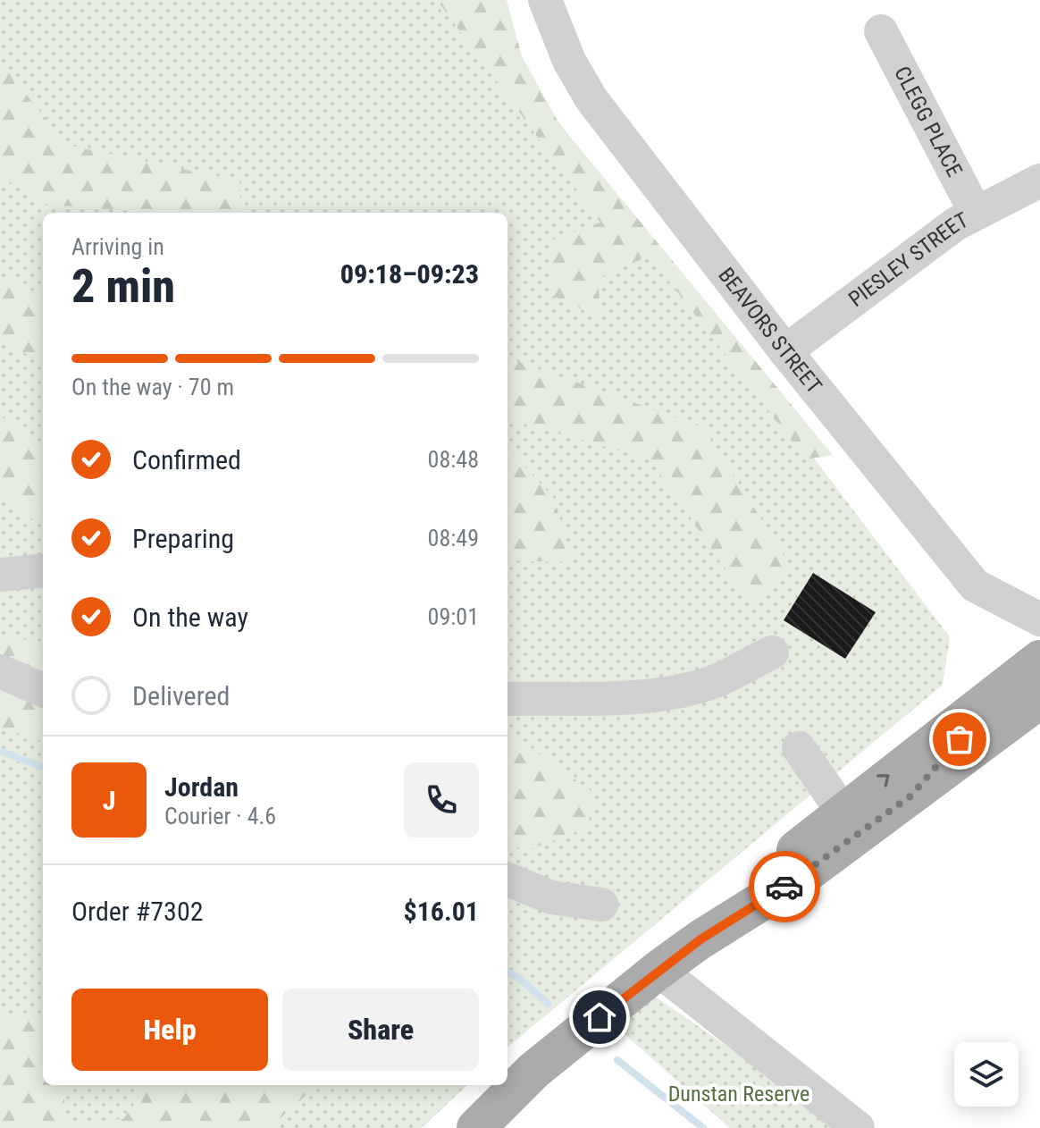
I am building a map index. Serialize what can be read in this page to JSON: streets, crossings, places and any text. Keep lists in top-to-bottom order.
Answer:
{
  "streets": {
    "street": ["CLEGG PLACE", "PIESLEY STREET", "BEAVORS STREET"]
  },
  "crossings": [
    ["CLEGG PLACE", "PIESLEY STREET"],
    ["PIESLEY STREET", "BEAVORS STREET"]
  ],
  "parks": ["Dunstan Reserve"],
  "page": {
    "heading": ["2 min", "Arriving in", "09:18–09:23"],
    "panel": [
      "Jordan",
      "Courier · 4.6",
      "Order #7302",
      "$16.01"
    ],
    "bar": "On the way · 70 m",
    "list": [
      ["Confirmed", "08:48"],
      ["Preparing", "08:49"],
      ["On the way", "09:01"],
      "Delivered"
    ],
    "round": "J",
    "buttons": ["Help", "Share"]
  }
}
